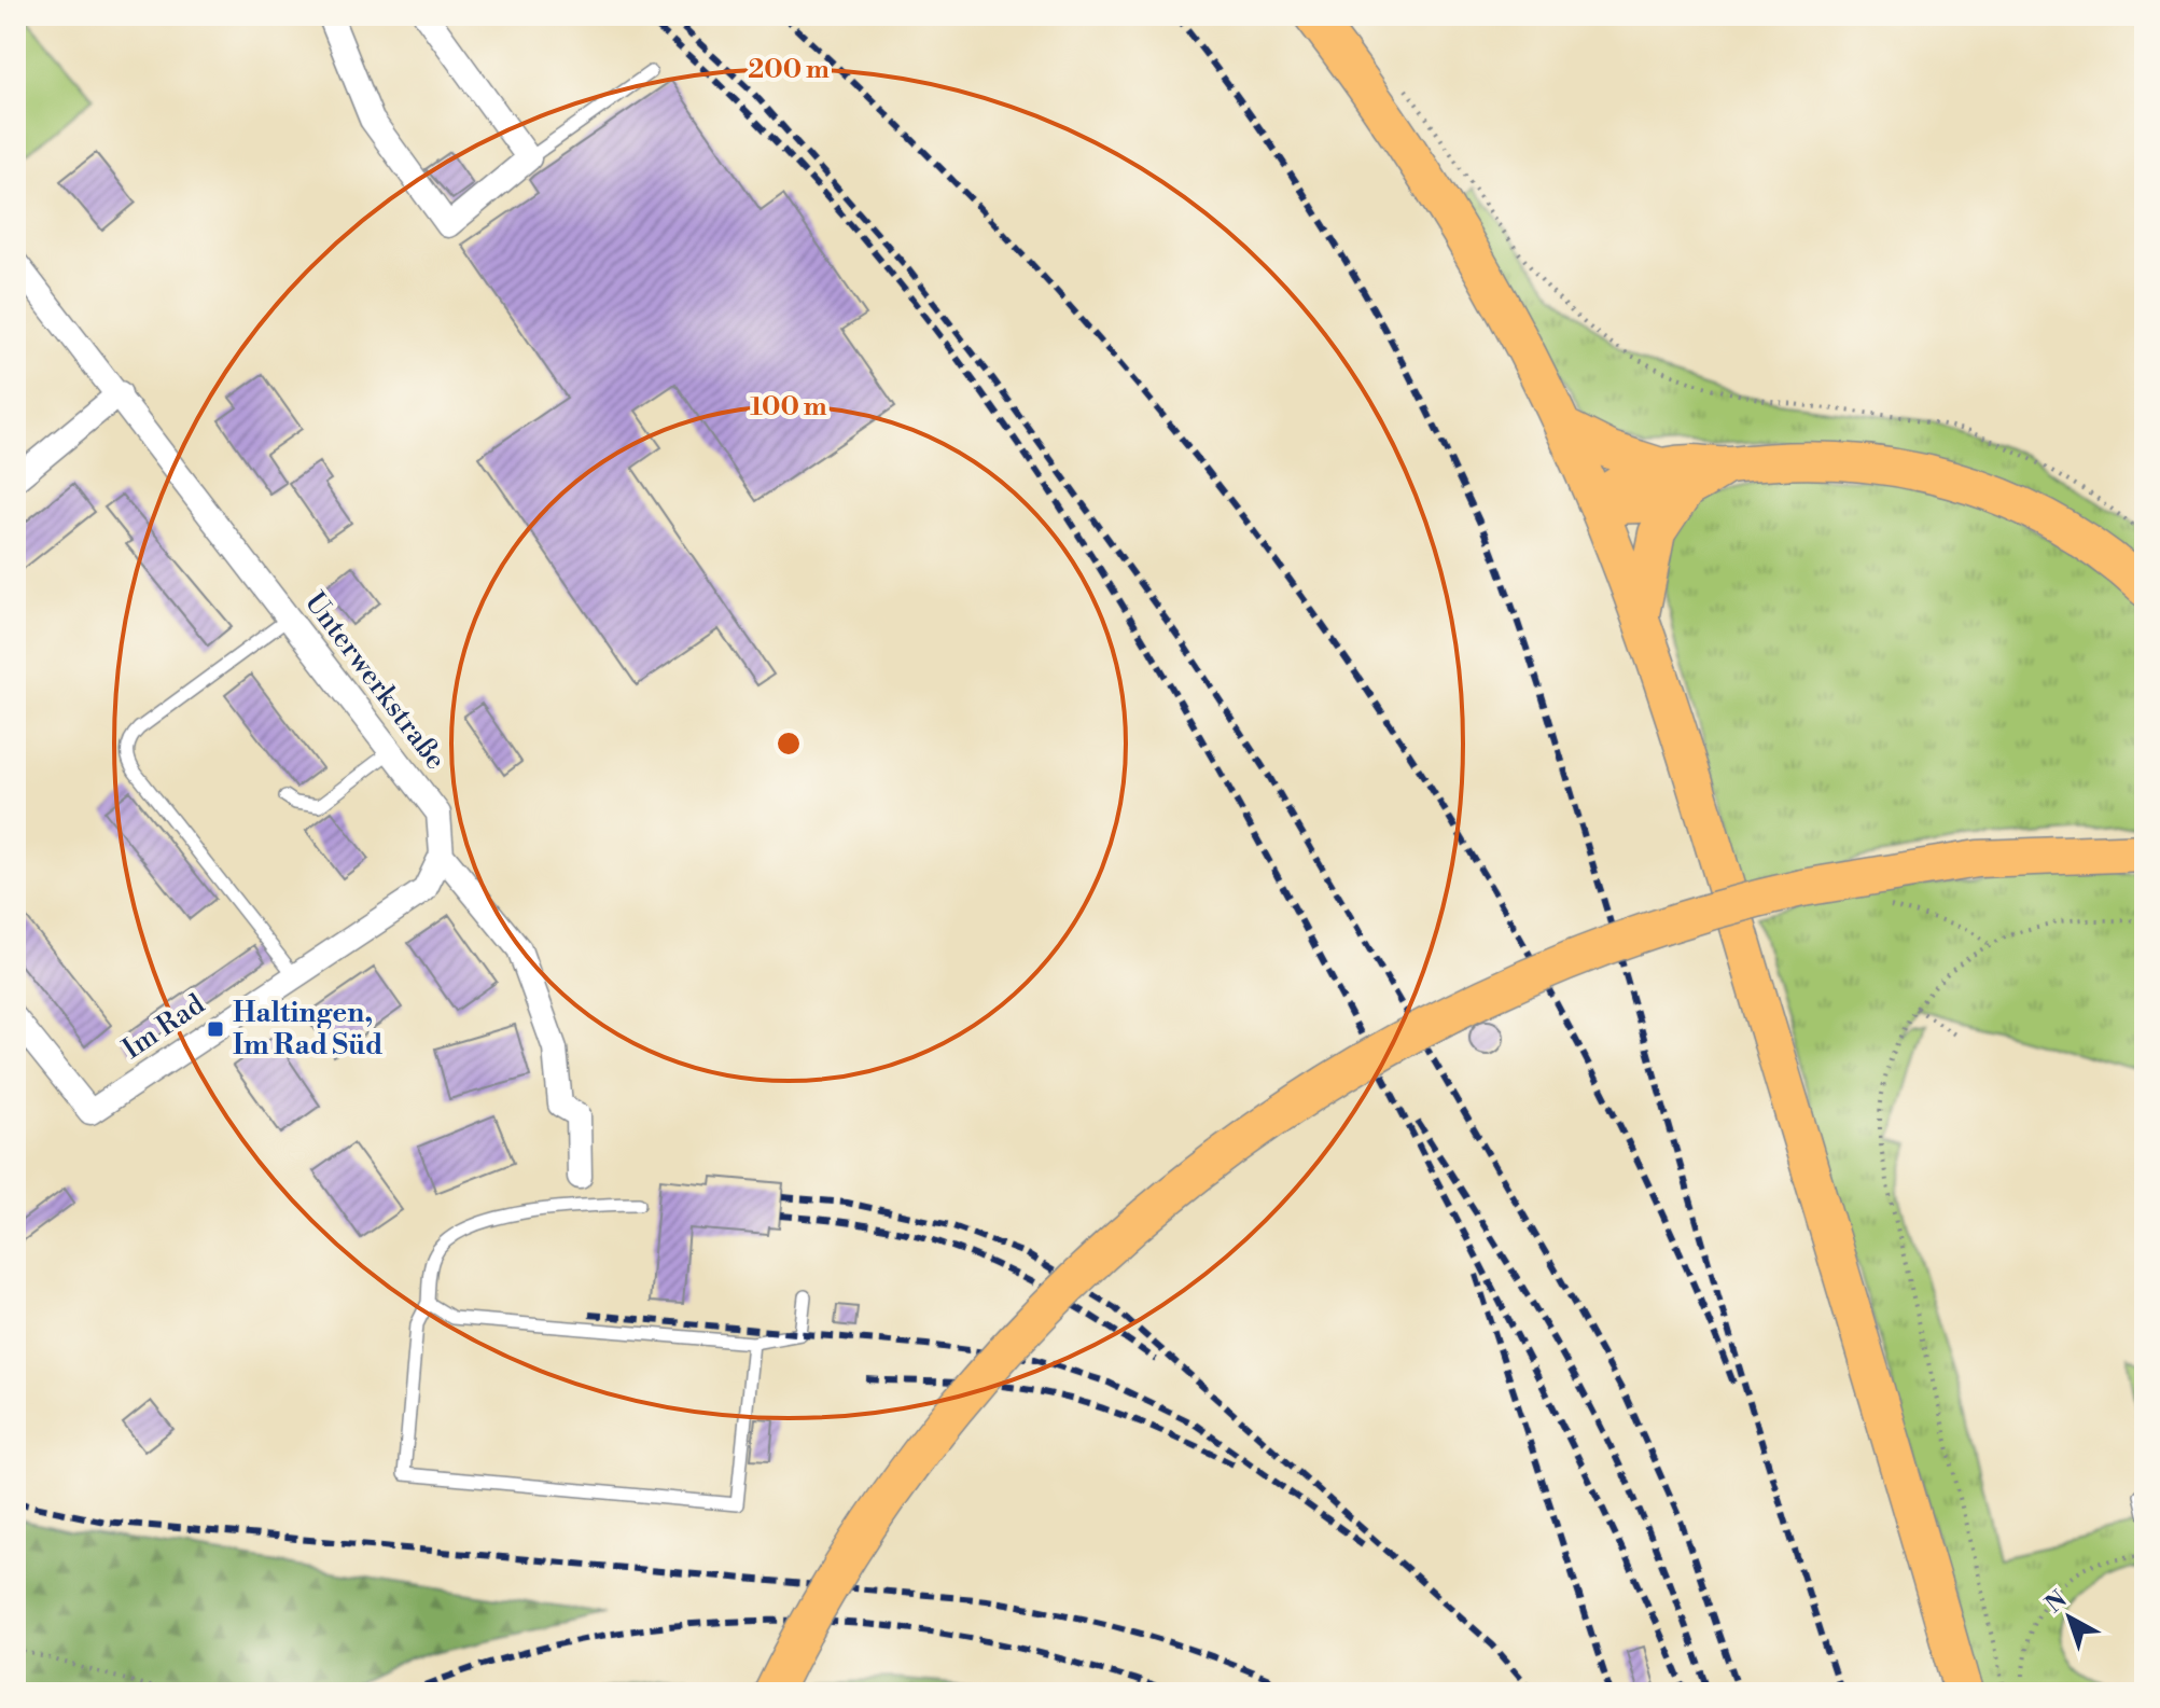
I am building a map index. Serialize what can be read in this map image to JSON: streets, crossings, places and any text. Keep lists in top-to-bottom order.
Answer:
{
  "streets": {
    "street": ["Unterwerkstraße", "Im Rad"]
  },
  "crossings": [
    ["Unterwerkstraße", "Im Rad"]
  ],
  "places": {
    "transit": ["Haltingen, Im Rad Süd"]
  },
  "north": "top left",
  "rings": ["200 m", "100 m"]
}
